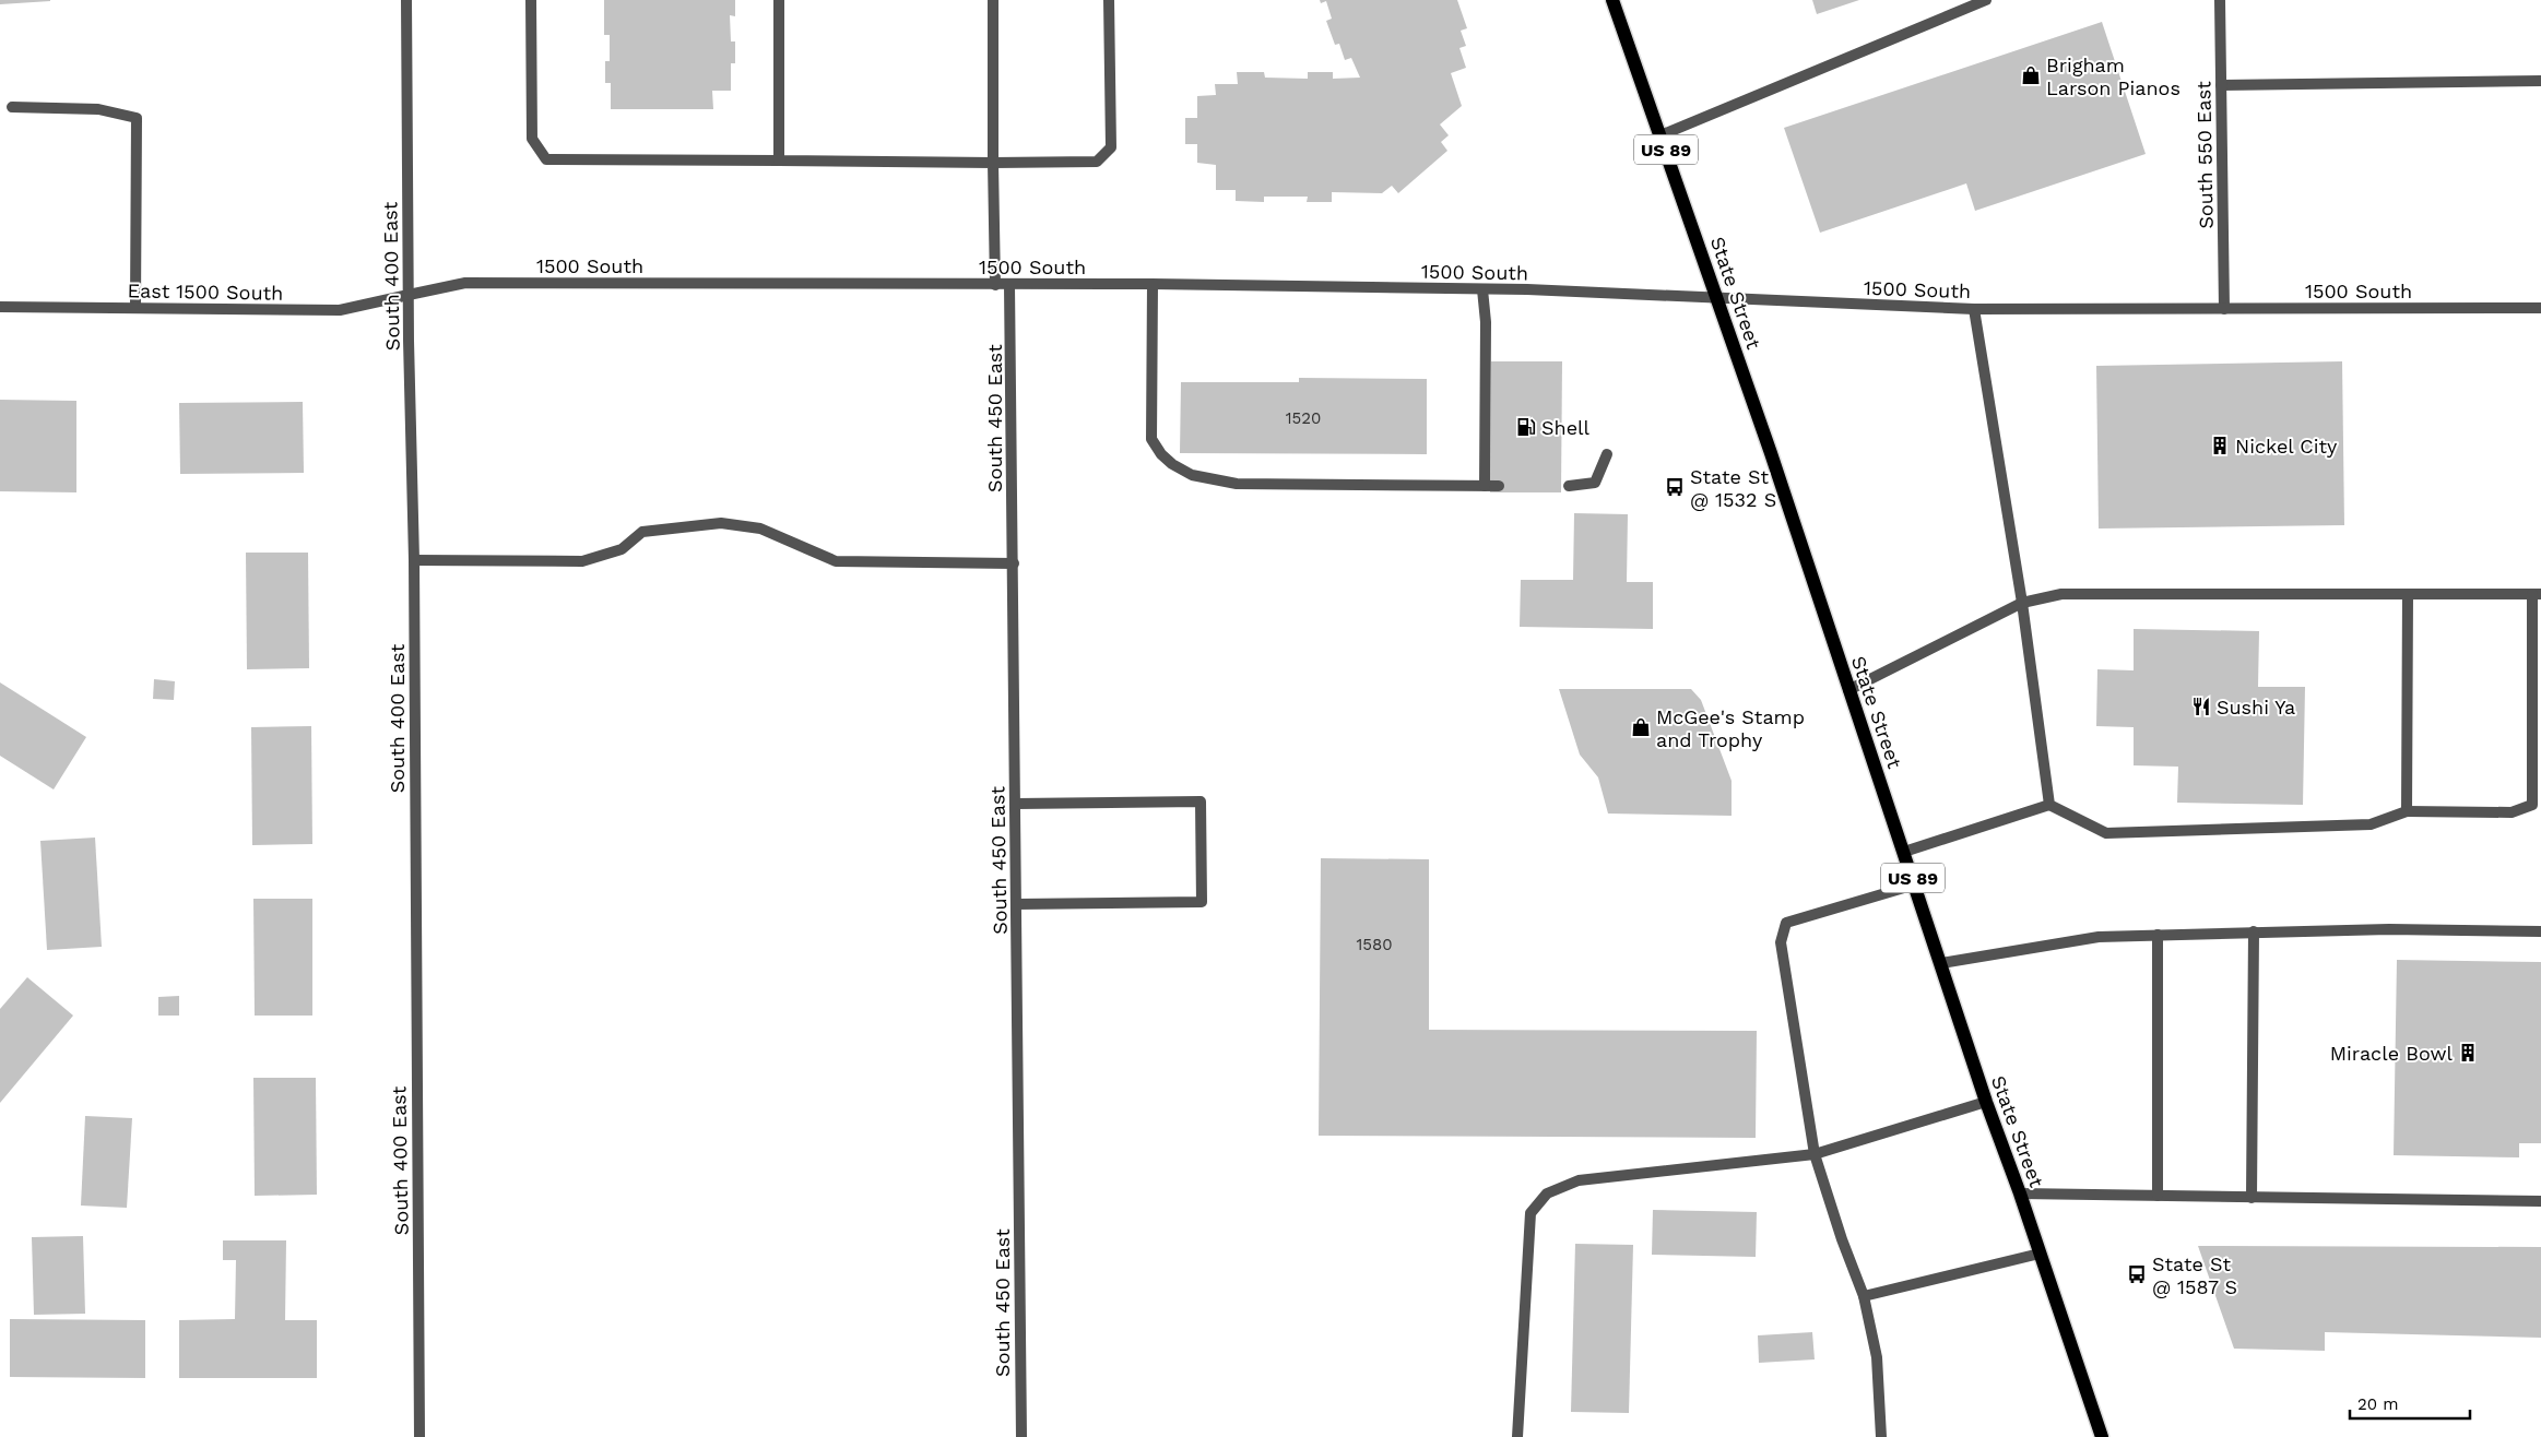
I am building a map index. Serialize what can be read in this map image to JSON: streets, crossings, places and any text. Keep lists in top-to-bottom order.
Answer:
{
  "streets": {
    "main road": ["US 89", "State Street"],
    "street": [
      "South 550 East",
      "1500 South",
      "South 400 East",
      "East 1500 South",
      "South 450 East"
    ]
  },
  "crossings": [
    ["South 550 East", "1500 South"],
    ["1500 South", "South 400 East"],
    ["1500 South", "East 1500 South"],
    ["1500 South", "State Street"],
    ["1500 South", "South 450 East"],
    ["South 400 East", "East 1500 South"]
  ],
  "places": {
    "shop": ["Brigham Larson Pianos", "McGee's Stamp and Trophy"],
    "fuel station": ["Shell"],
    "building": ["Nickel City", "Miracle Bowl"],
    "bus stop": ["State St @ 1532 S", "State St @ 1587 S"],
    "restaurant": ["Sushi Ya"]
  },
  "house_numbers": ["1520", "1580"],
  "scale_bar": "20 m"
}
